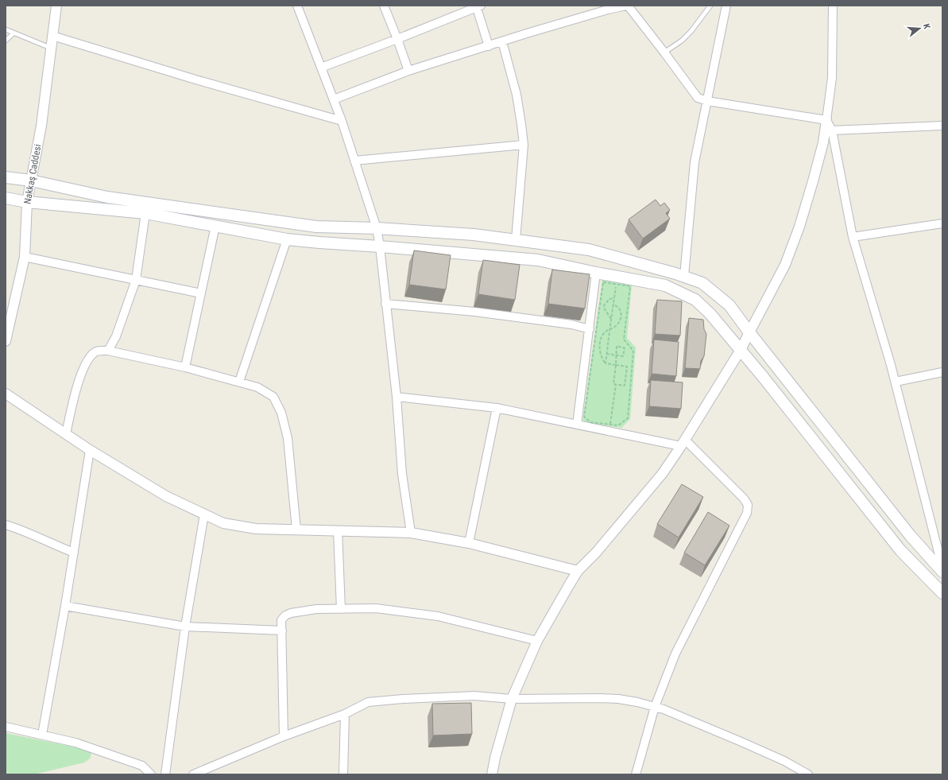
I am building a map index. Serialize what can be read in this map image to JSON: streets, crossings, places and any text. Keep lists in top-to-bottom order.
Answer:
{
  "streets": {
    "street": ["Nakkaş Caddesi"]
  },
  "north": "right"
}
